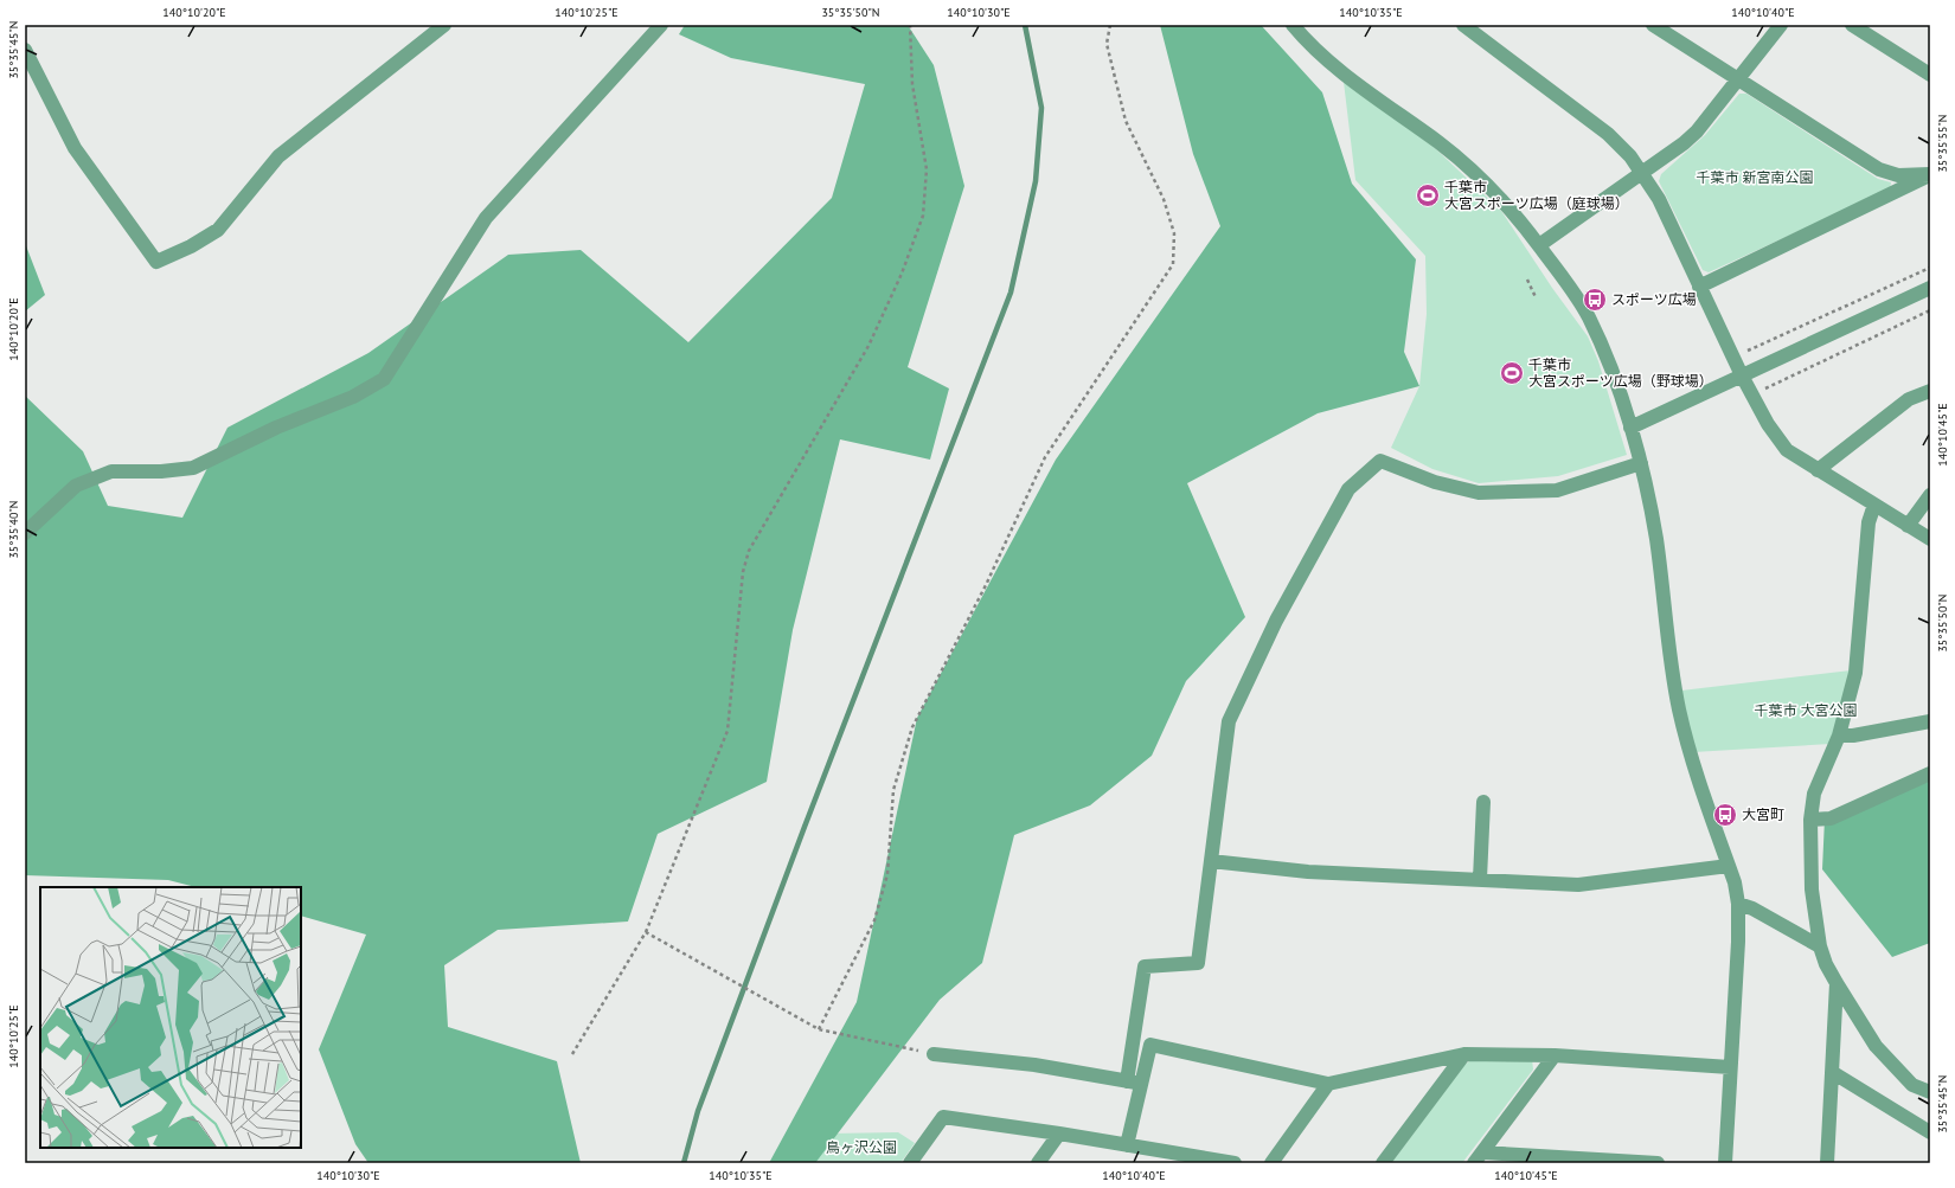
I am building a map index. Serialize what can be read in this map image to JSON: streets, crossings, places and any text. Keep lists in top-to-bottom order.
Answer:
{
  "parks": ["千葉市 新宮南公園", "千葉市 大宮公園", "鳥ヶ沢公園"],
  "places": {
    "sports": ["千葉市 大宮スポーツ広場（庭球場）", "千葉市 大宮スポーツ広場（野球場）"],
    "bus stop": ["スポーツ広場", "大宮町"]
  },
  "coordinates": [
    "140°10'20\"E",
    "140°10'25\"E",
    "35°35'50\"N",
    "140°10'30\"E",
    "140°10'35\"E",
    "140°10'40\"E",
    "35°35'45\"N",
    "35°35'55\"N",
    "140°10'45\"E",
    "35°35'40\"N"
  ]
}
